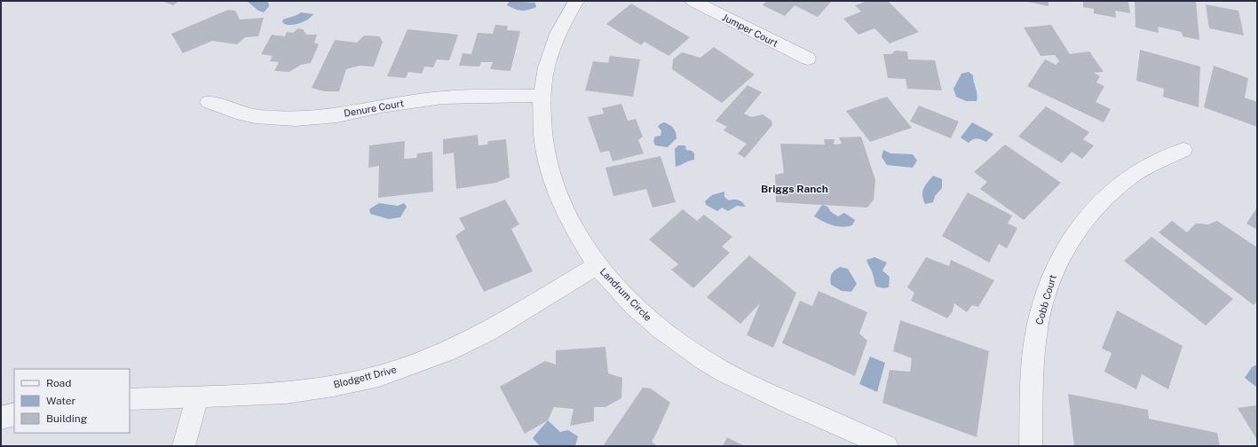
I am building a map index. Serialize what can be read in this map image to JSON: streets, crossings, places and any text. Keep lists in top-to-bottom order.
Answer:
{
  "streets": {
    "street": [
      "Jumper Court",
      "Denure Court",
      "Landrum Circle",
      "Cobb Court",
      "Blodgett Drive"
    ]
  },
  "crossings": [
    ["Denure Court", "Landrum Circle"],
    ["Landrum Circle", "Blodgett Drive"]
  ],
  "districts": ["Briggs Ranch"],
  "legend": ["Road", "Water", "Building"]
}
